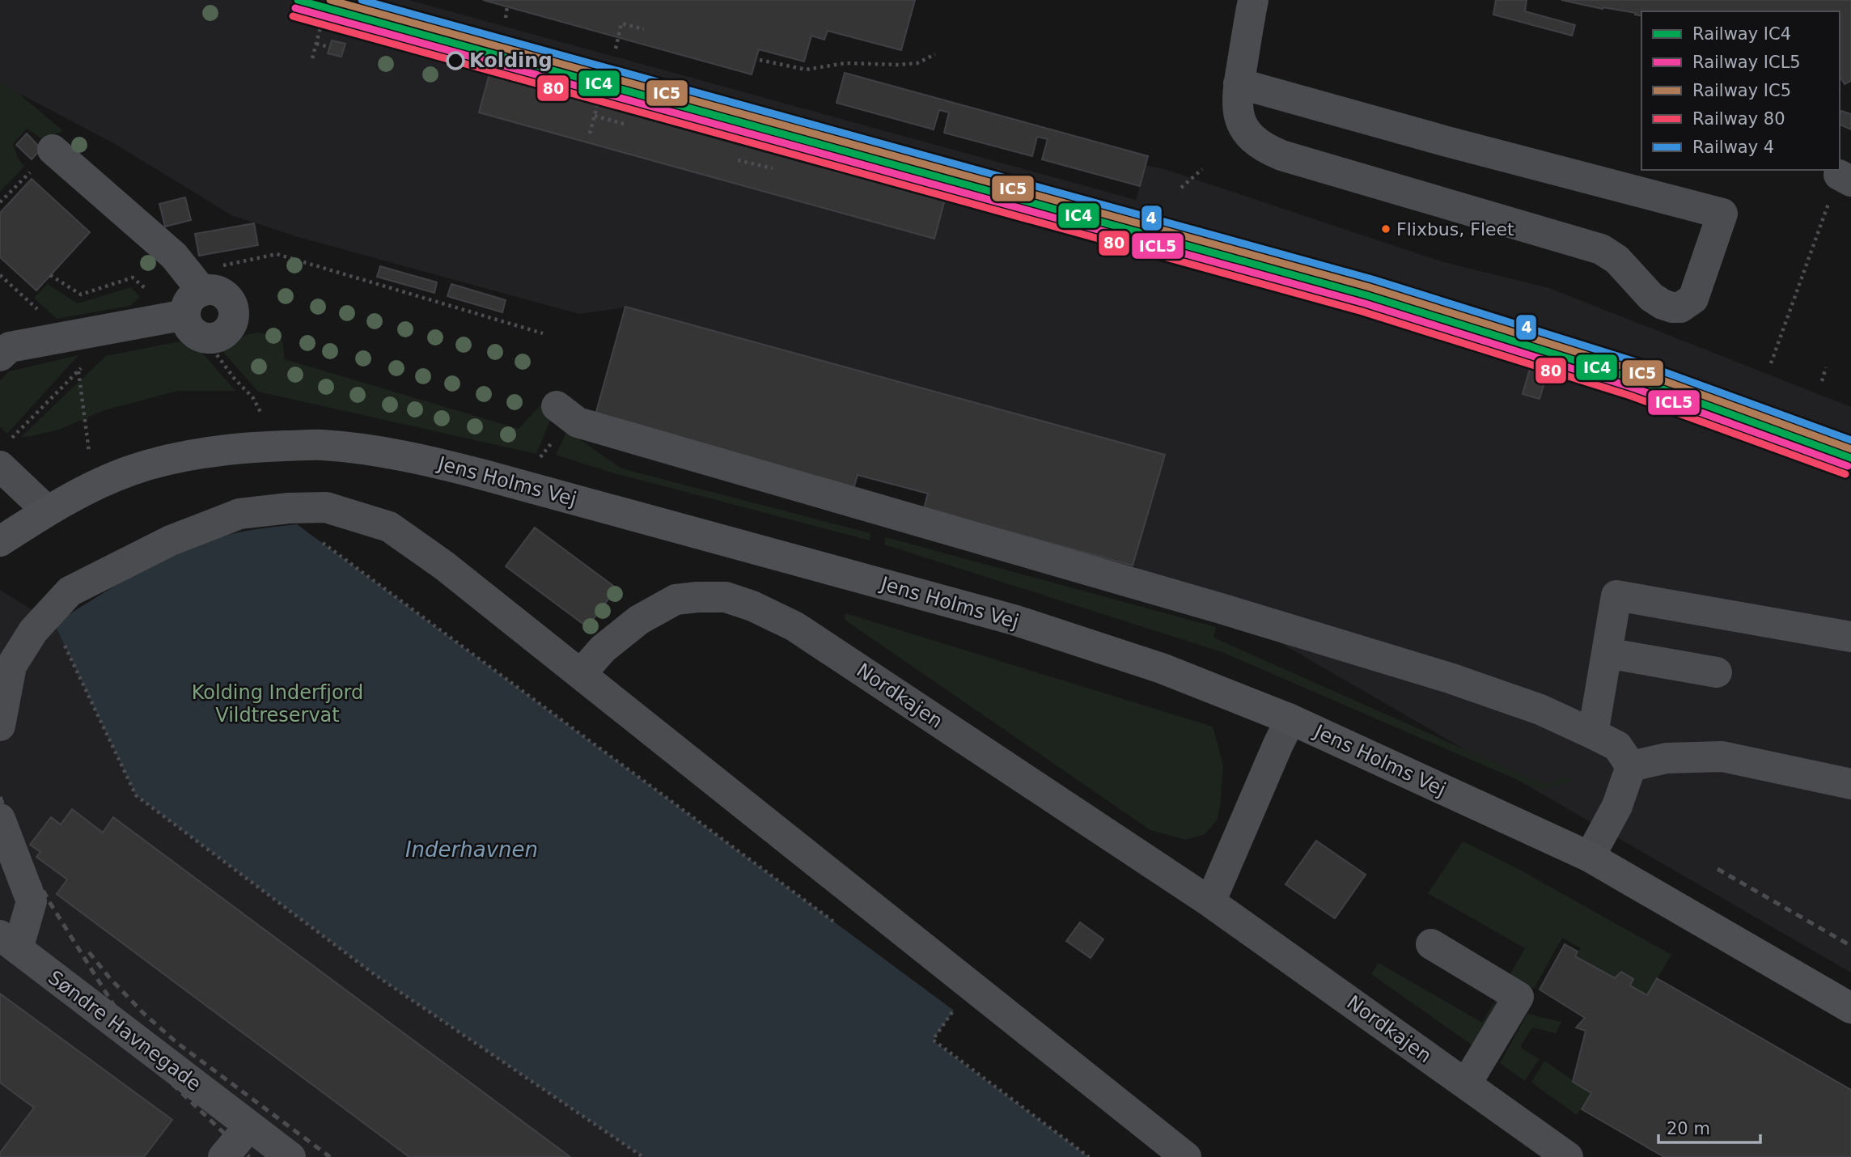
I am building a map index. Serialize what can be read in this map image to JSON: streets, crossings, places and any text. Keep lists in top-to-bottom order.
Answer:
{
  "streets": {
    "main road": ["Jens Holms Vej"],
    "street": ["Nordkajen", "Søndre Havnegade"]
  },
  "water": ["Inderhavnen"],
  "parks": ["Kolding Inderfjord Vildtreservat"],
  "places": ["Kolding", "Flixbus, Fleet"],
  "lines": [
    "rail line IC4",
    "rail line IC5",
    "rail line 4",
    "rail line ICL5",
    "rail line 80"
  ],
  "legend": [
    "Railway IC4",
    "Railway ICL5",
    "Railway IC5",
    "Railway 80",
    "Railway 4"
  ],
  "scale_bar": "20 m"
}
